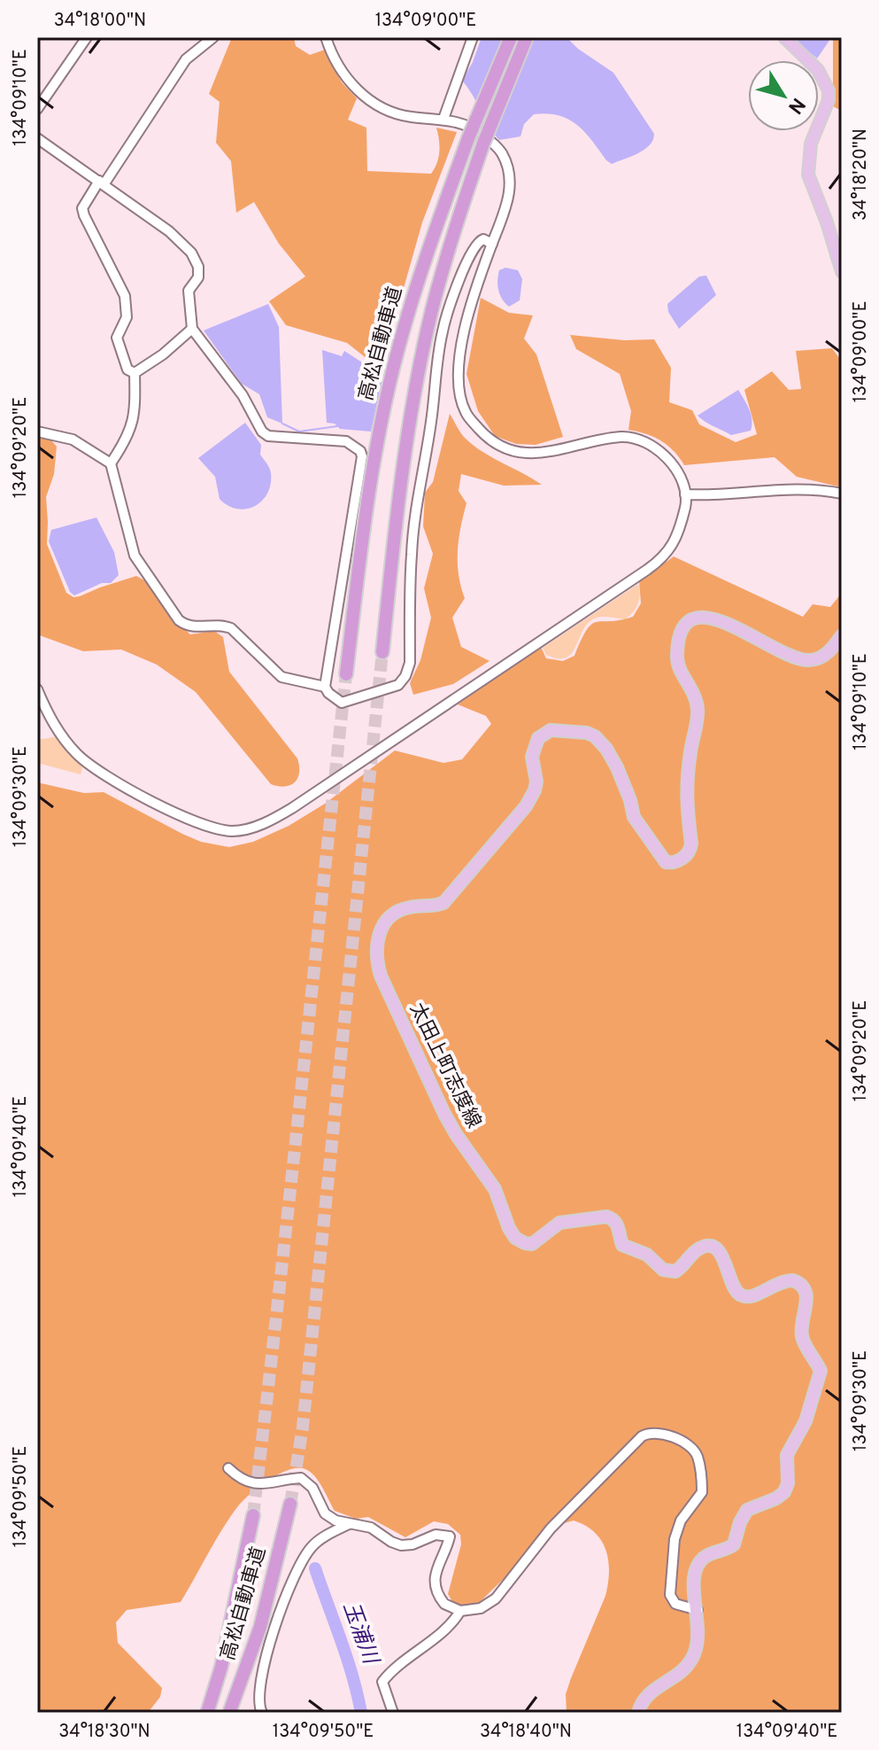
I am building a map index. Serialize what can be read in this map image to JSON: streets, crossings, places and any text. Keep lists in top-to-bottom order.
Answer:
{
  "streets": {
    "highway": ["高松自動車道"],
    "main road": ["太田上町志度線"]
  },
  "water": ["玉浦川"],
  "north": "bottom right",
  "coordinates": [
    "34°18'00\"N",
    "134°09'00\"E",
    "134°09'10\"E",
    "34°18'20\"N",
    "134°09'20\"E",
    "134°09'30\"E",
    "134°09'40\"E",
    "134°09'50\"E",
    "34°18'30\"N",
    "34°18'40\"N"
  ]
}
